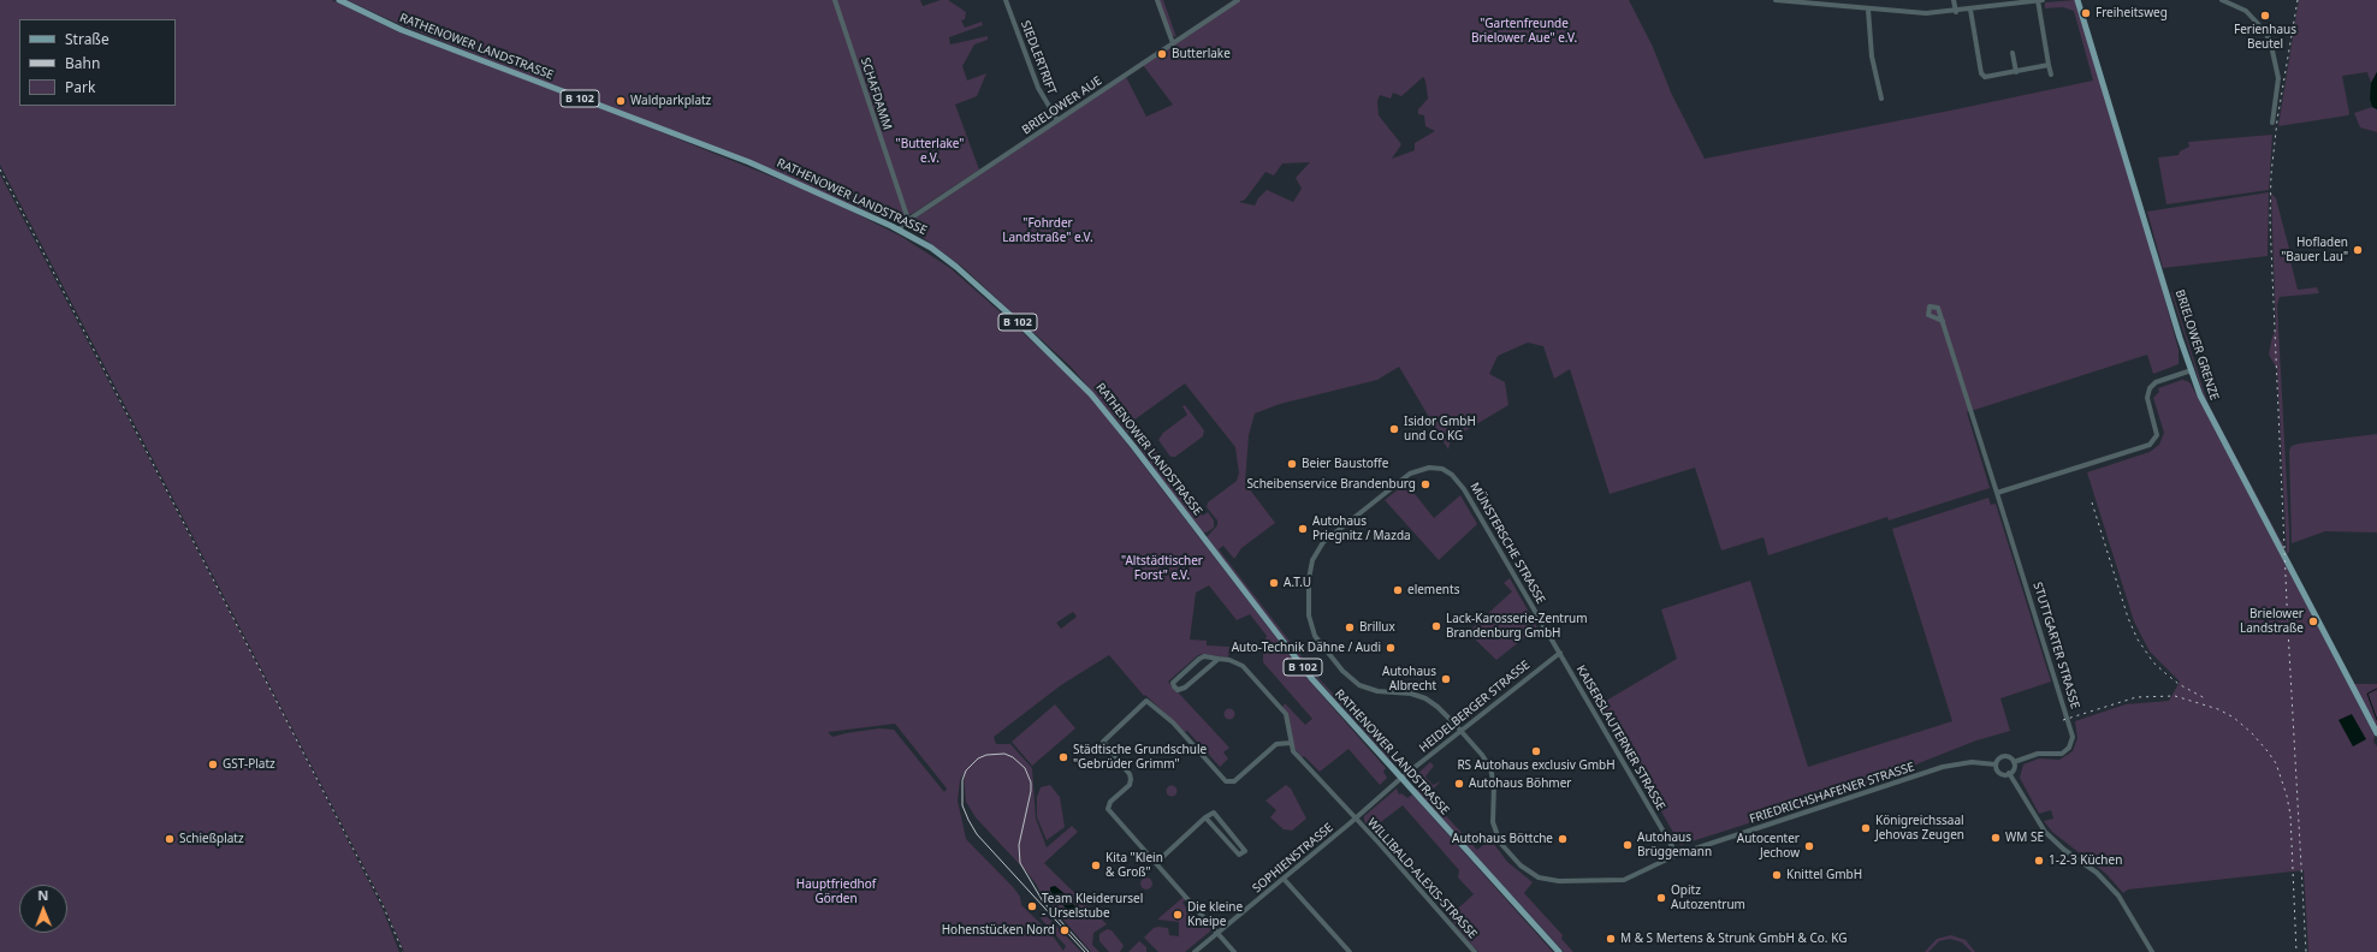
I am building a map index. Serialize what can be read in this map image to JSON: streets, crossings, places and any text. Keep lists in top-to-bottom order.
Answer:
{
  "streets": {
    "main road": ["RATHENOWER LANDSTRASSE", "B 102", "BRIELOWER GRENZE"],
    "street": [
      "SIEDLERTRIFT",
      "SCHAFDAMM",
      "BRIELOWER AUE",
      "MÜNSTERSCHE STRASSE",
      "STUTTGARTER STRASSE",
      "HEIDELBERGER STRASSE",
      "KAISERSLAUTERNER STRASSE",
      "FRIEDRICHSHAFENER STRASSE",
      "SOPHIENSTRASSE",
      "WILLIBALD-ALEXIS-STRASSE"
    ]
  },
  "crossings": [
    ["RATHENOWER LANDSTRASSE", "BRIELOWER AUE"],
    ["RATHENOWER LANDSTRASSE", "HEIDELBERGER STRASSE"],
    ["RATHENOWER LANDSTRASSE", "SOPHIENSTRASSE"],
    ["SIEDLERTRIFT", "BRIELOWER AUE"],
    ["SCHAFDAMM", "BRIELOWER AUE"],
    ["MÜNSTERSCHE STRASSE", "HEIDELBERGER STRASSE"],
    ["MÜNSTERSCHE STRASSE", "KAISERSLAUTERNER STRASSE"],
    ["STUTTGARTER STRASSE", "FRIEDRICHSHAFENER STRASSE"],
    ["HEIDELBERGER STRASSE", "KAISERSLAUTERNER STRASSE"],
    ["HEIDELBERGER STRASSE", "SOPHIENSTRASSE"],
    ["KAISERSLAUTERNER STRASSE", "FRIEDRICHSHAFENER STRASSE"],
    ["SOPHIENSTRASSE", "WILLIBALD-ALEXIS-STRASSE"]
  ],
  "parks": [
    "\"Gartenfreunde Brielower Aue\" e.V.",
    "\"Butterlake\" e.V.",
    "\"Fohrder Landstraße\" e.V.",
    "\"Altstädtischer Forst\" e.V.",
    "Hauptfriedhof Görden"
  ],
  "places": [
    "Freiheitsweg",
    "Ferienhaus Beutel",
    "Butterlake",
    "Waldparkplatz",
    "Hofladen \"Bauer Lau\"",
    "Isidor GmbH und Co KG",
    "Beier Baustoffe",
    "Scheibenservice Brandenburg",
    "Autohaus Priegnitz / Mazda",
    "A.T.U",
    "elements",
    "Brielower Landstraße",
    "Lack-Karosserie-Zentrum Brandenburg GmbH",
    "Brillux",
    "Auto-Technik Dähne / Audi",
    "Autohaus Albrecht",
    "RS Autohaus exclusiv GmbH",
    "Städtische Grundschule \"Gebrüder Grimm\"",
    "GST-Platz",
    "Autohaus Böhmer",
    "Königreichssaal Jehovas Zeugen",
    "WM SE",
    "Schießplatz",
    "Autohaus Böttche",
    "Autohaus Brüggemann",
    "Autocenter Jechow",
    "1-2-3 Küchen",
    "Kita \"Klein & Groß\"",
    "Knittel GmbH",
    "Opitz Autozentrum",
    "Team Kleiderursel - Urselstube",
    "Die kleine Kneipe",
    "Hohenstücken Nord",
    "M & S Mertens & Strunk GmbH & Co. KG"
  ],
  "legend": ["Straße", "Bahn", "Park"],
  "north": "top"
}
